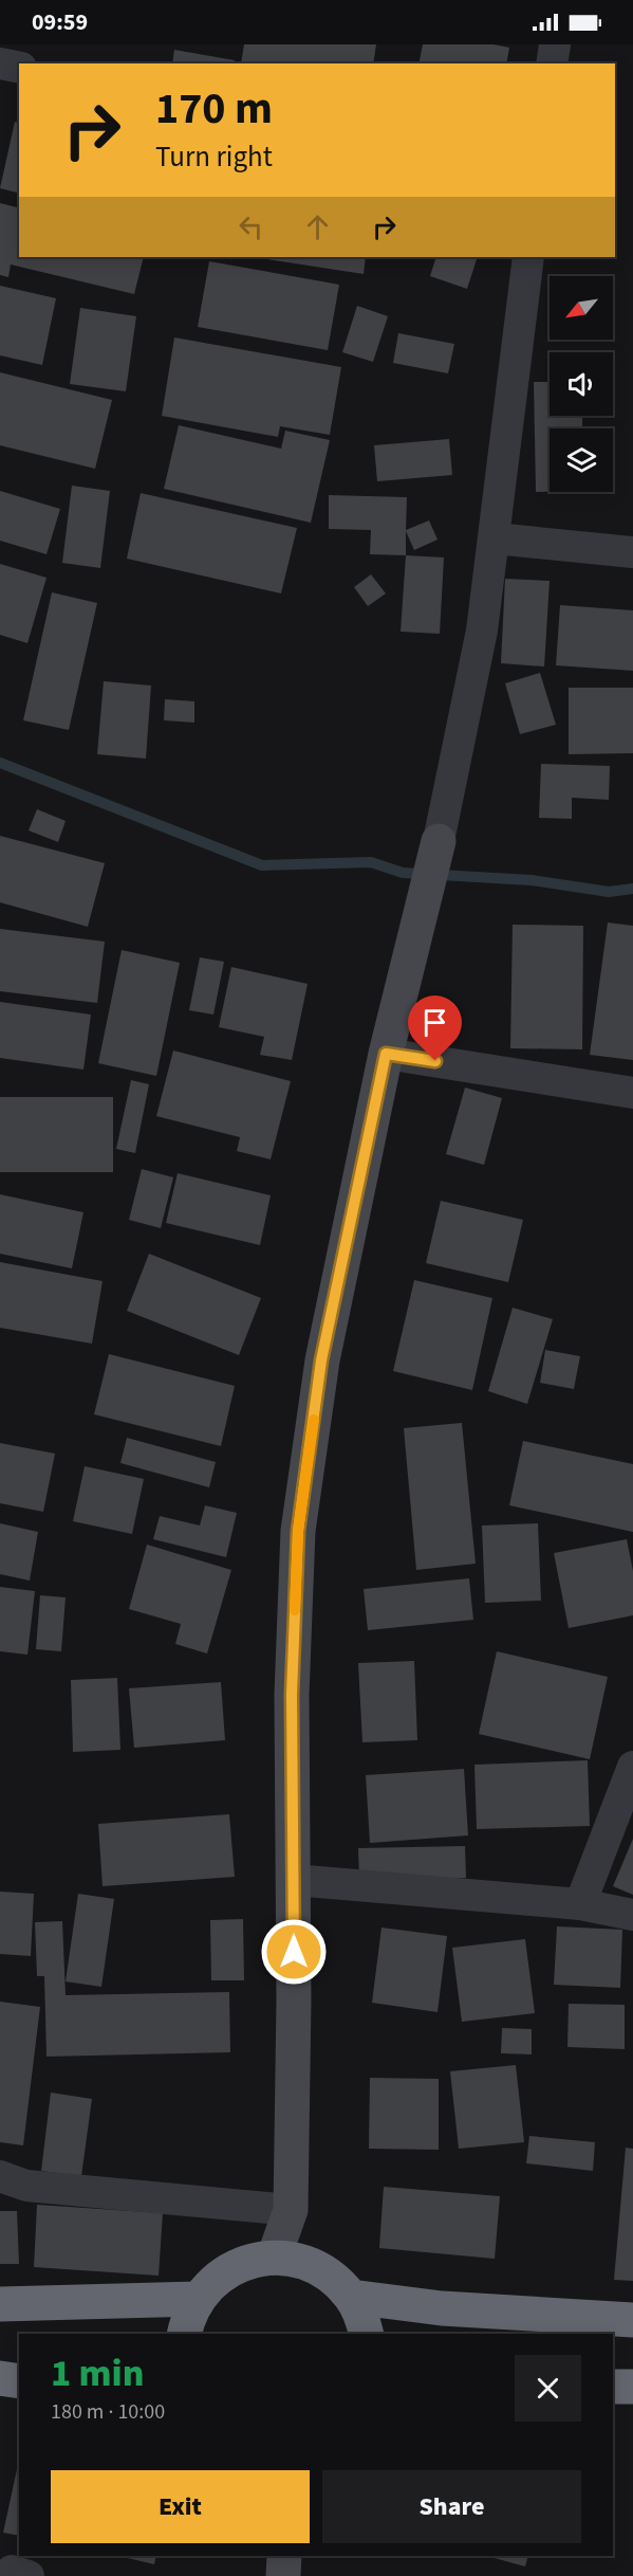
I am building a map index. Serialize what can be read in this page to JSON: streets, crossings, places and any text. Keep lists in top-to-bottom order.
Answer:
{
  "north": "bottom left",
  "page": {
    "status": "09:59",
    "turn": ["170 m", "Turn right"],
    "heading": ["1 min", "180 m · 10:00"],
    "buttons": ["Exit", "Share"]
  }
}
